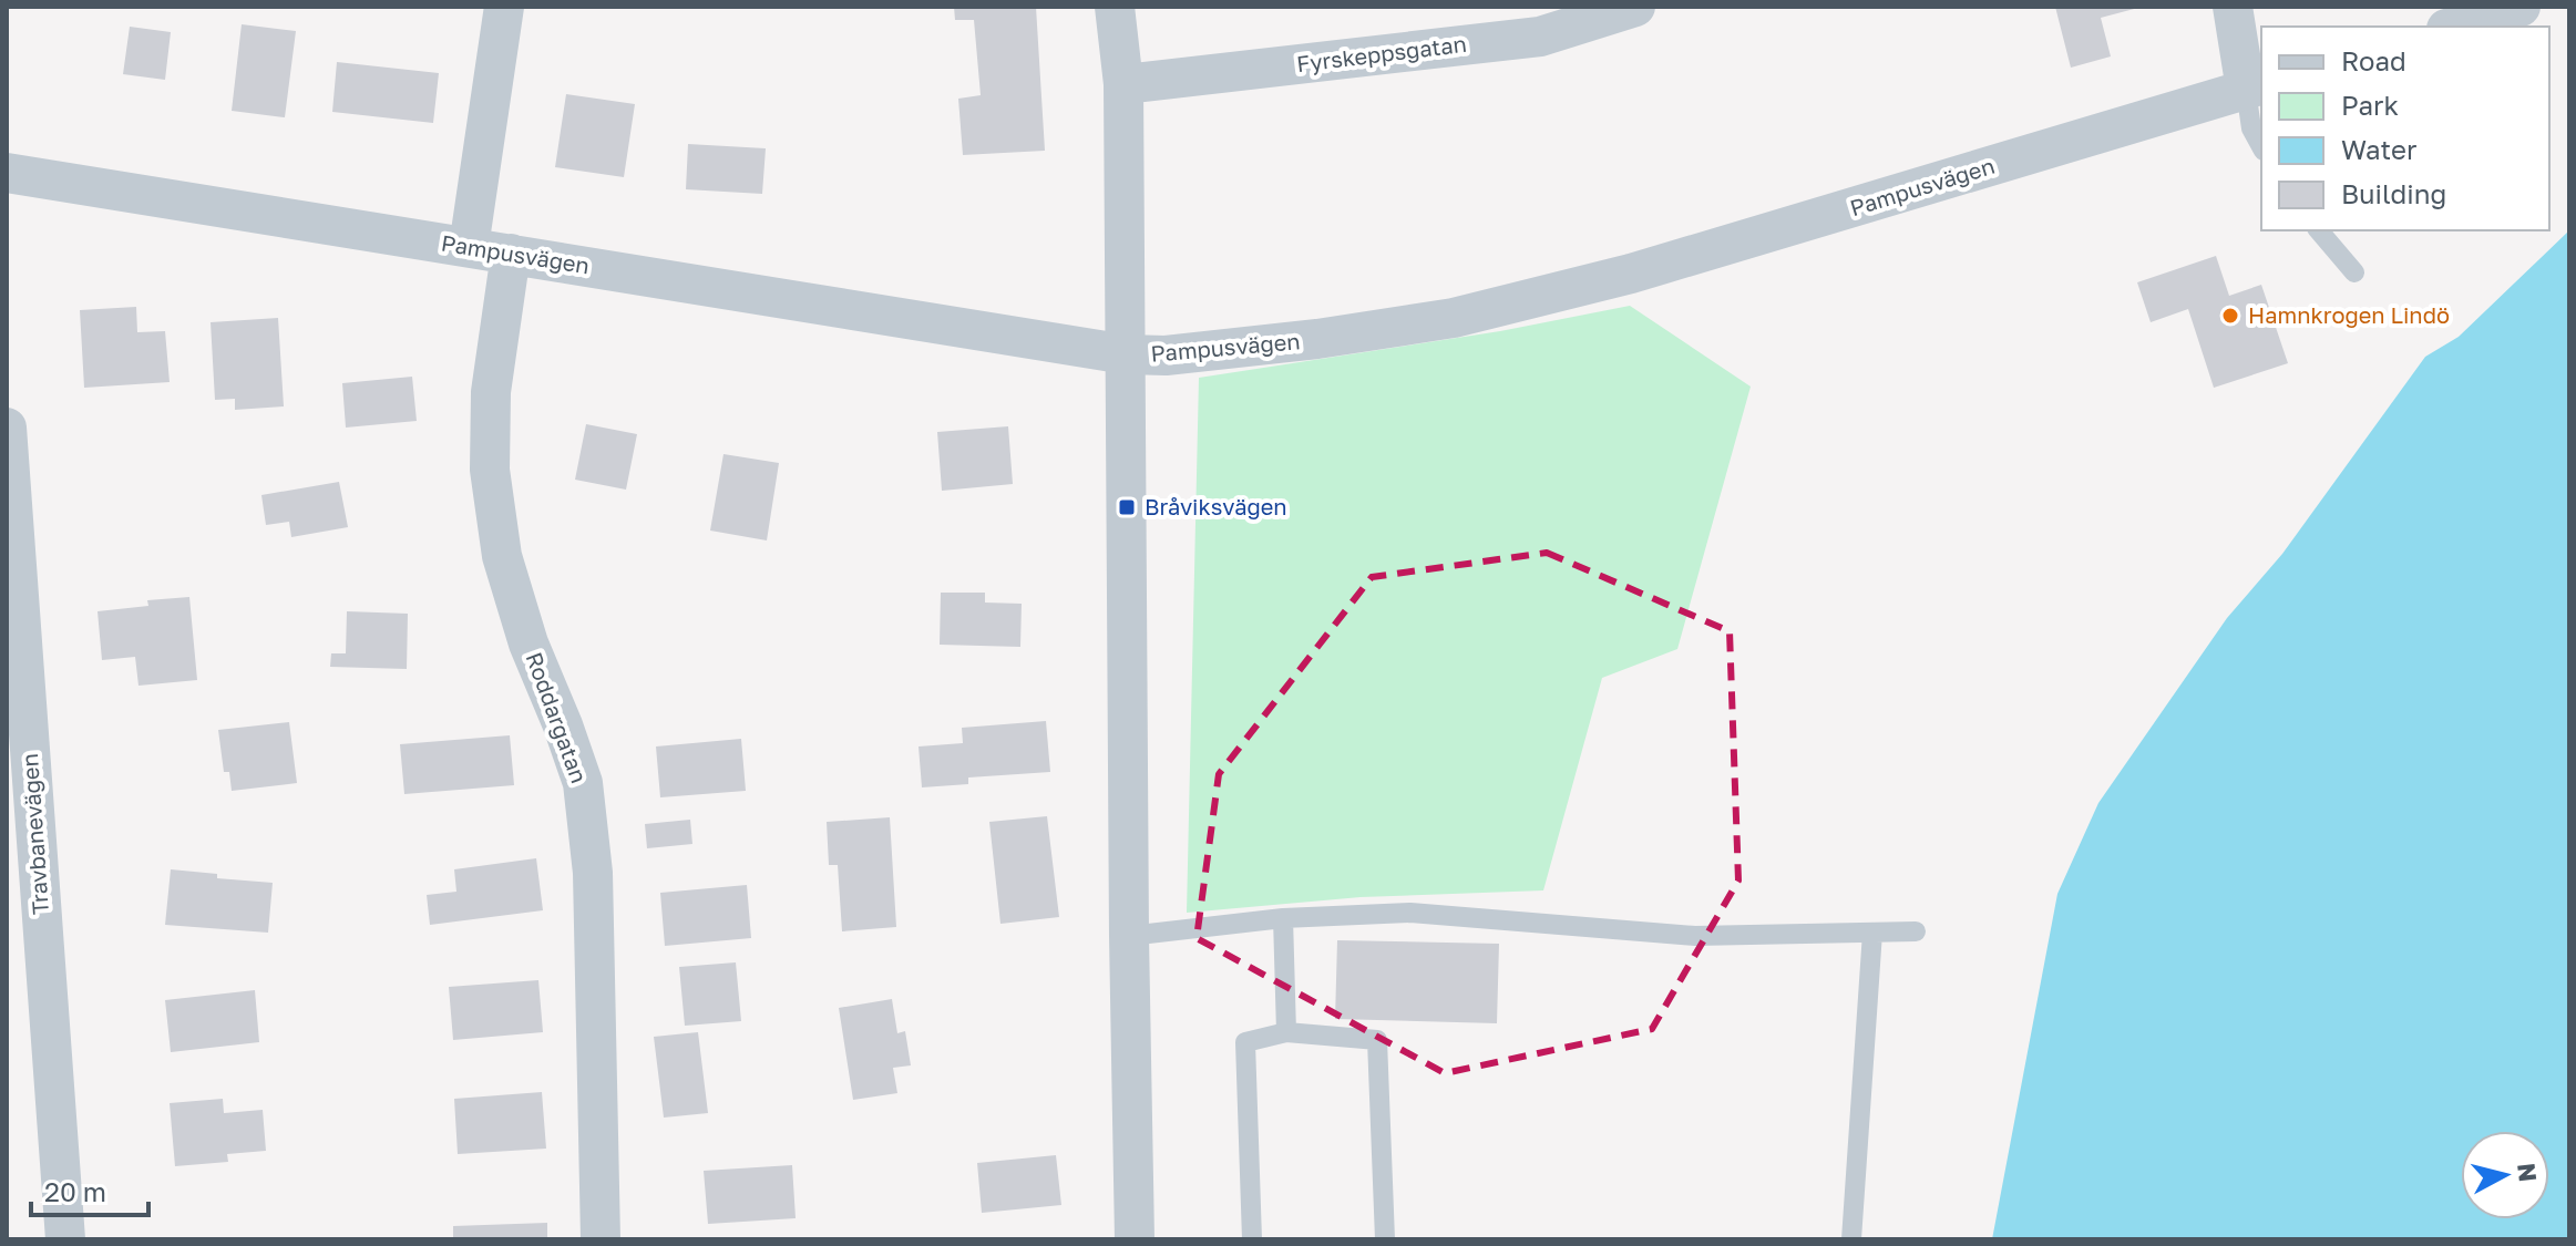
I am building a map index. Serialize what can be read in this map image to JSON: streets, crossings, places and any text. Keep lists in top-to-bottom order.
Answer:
{
  "streets": {
    "street": [
      "Fyrskeppsgatan",
      "Pampusvägen",
      "Roddargatan",
      "Travbanevägen"
    ]
  },
  "crossings": [
    ["Pampusvägen", "Roddargatan"]
  ],
  "places": {
    "other": ["Hamnkrogen Lindö"],
    "transit": ["Bråviksvägen"]
  },
  "legend": [
    "Road",
    "Park",
    "Water",
    "Building"
  ],
  "scale_bar": "20 m",
  "north": "right"
}
